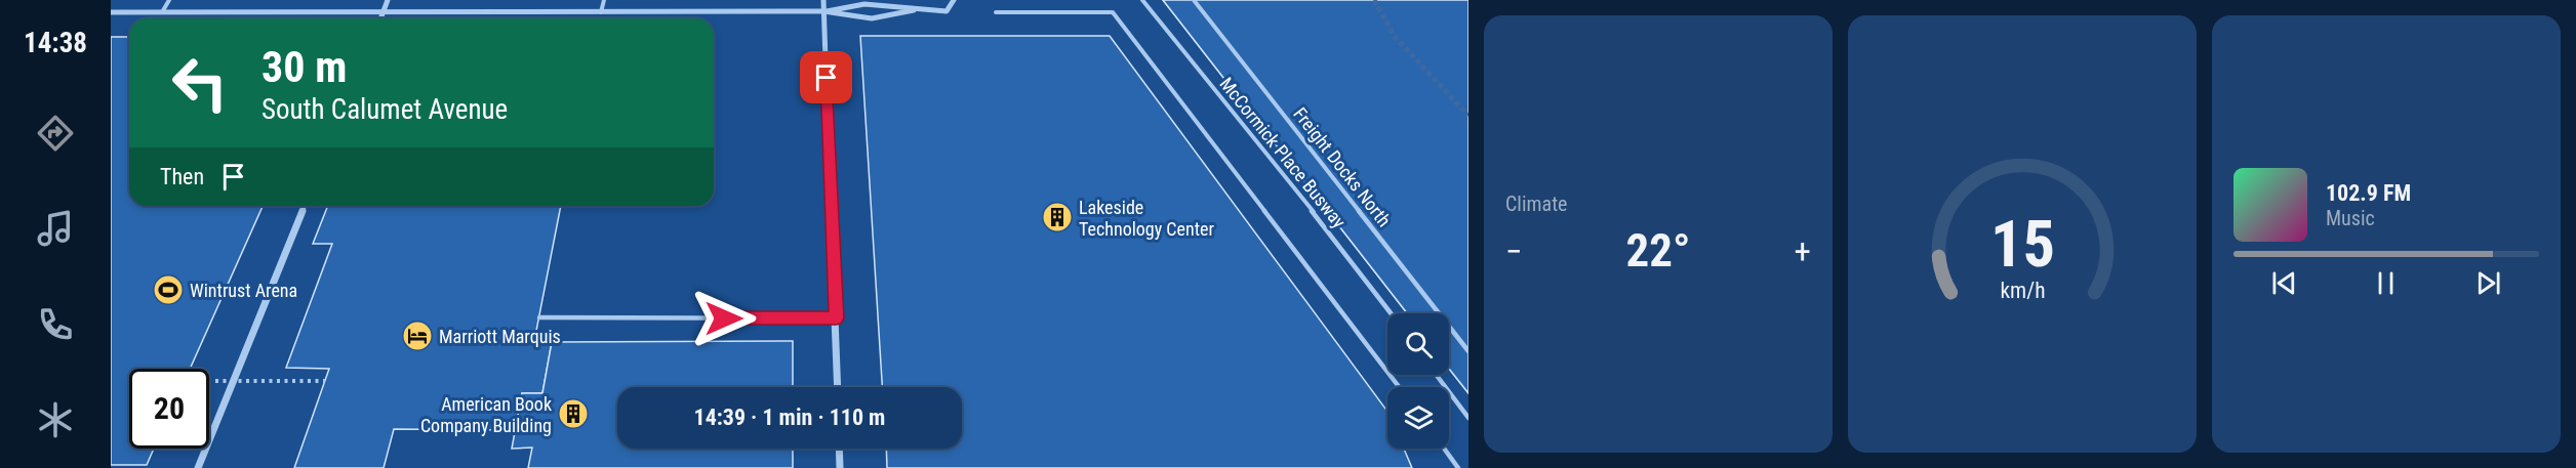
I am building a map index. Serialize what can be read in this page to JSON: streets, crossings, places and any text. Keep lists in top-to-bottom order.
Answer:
{
  "streets": {
    "lane": ["McCormick Place Busway", "Freight Docks North"]
  },
  "places": {
    "building": ["Lakeside Technology Center", "American Book Company Building"],
    "sports": ["Wintrust Arena"],
    "hotel": ["Marriott Marquis"]
  },
  "page": {
    "tabs": "14:38",
    "tile": "Climate",
    "turn": ["30 m", "South Calumet Avenue"],
    "then": "Then",
    "song": ["102.9 FM", "Music"],
    "heat": ["−", "22°", "+"],
    "limit": "20",
    "trip": "14:39 · 1 min · 110 m",
    "gauge": ["15", "km/h"]
  }
}
